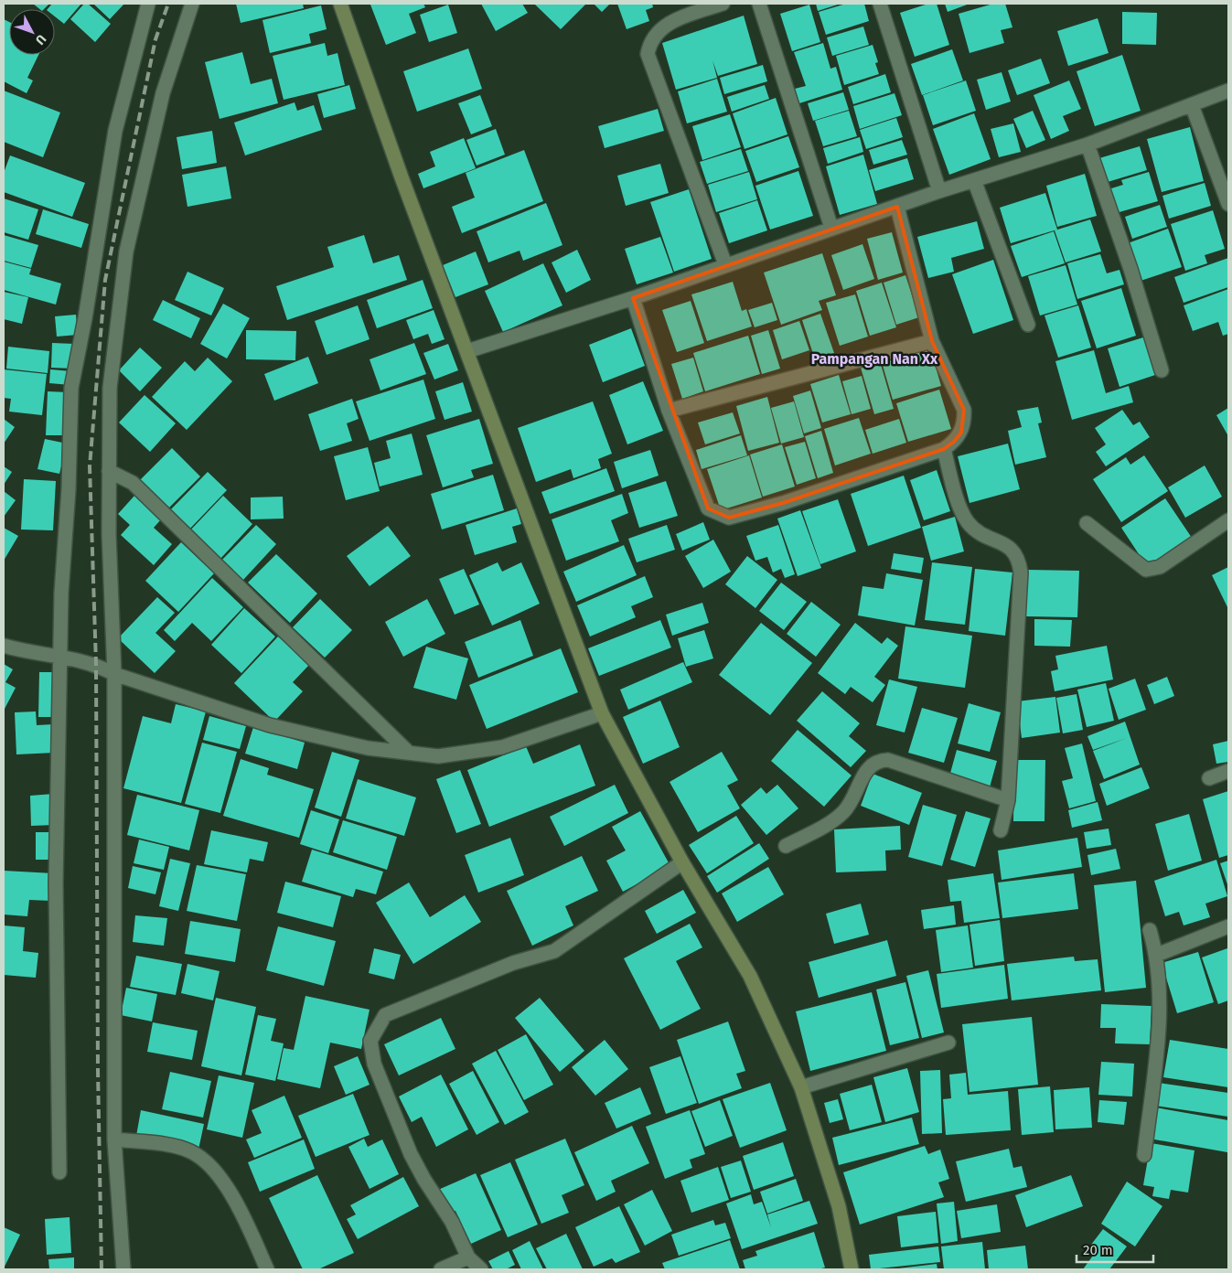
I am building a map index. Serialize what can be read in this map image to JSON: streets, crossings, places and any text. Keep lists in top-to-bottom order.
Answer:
{
  "districts": ["Pampangan Nan Xx"],
  "scale_bar": "20 m",
  "north": "bottom right"
}
